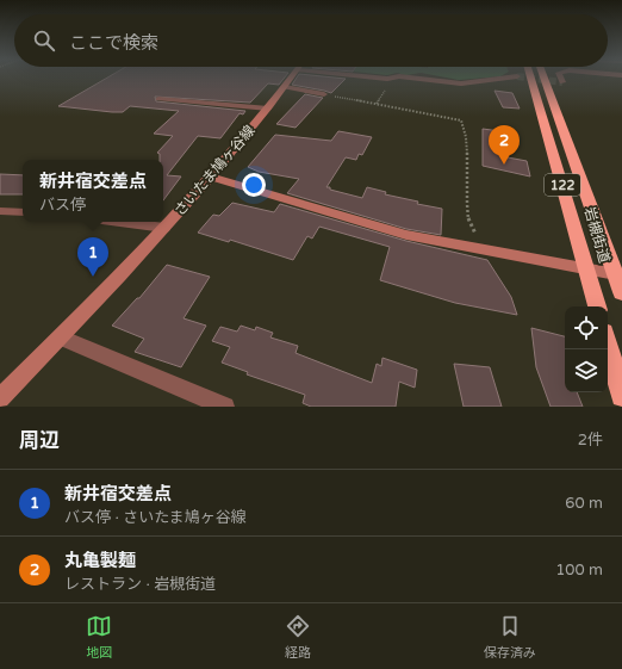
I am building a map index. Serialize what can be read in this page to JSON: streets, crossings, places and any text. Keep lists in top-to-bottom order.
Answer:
{
  "streets": {
    "highway": ["122", "岩槻街道"],
    "main road": ["さいたま鳩ヶ谷線"]
  },
  "page": {
    "search": "ここで検索",
    "pins": ["2", "1"],
    "popup": ["新井宿交差点", "バス停"],
    "heading": ["周辺", "2件"],
    "list": [
      {
        "mark": "1",
        "name": "新井宿交差点",
        "note": "バス停 · さいたま鳩ヶ谷線",
        "value": "60 m"
      },
      {
        "mark": "2",
        "name": "丸亀製麺",
        "note": "レストラン · 岩槻街道",
        "value": "100 m"
      }
    ],
    "nav": ["地図", "経路", "保存済み"]
  }
}
